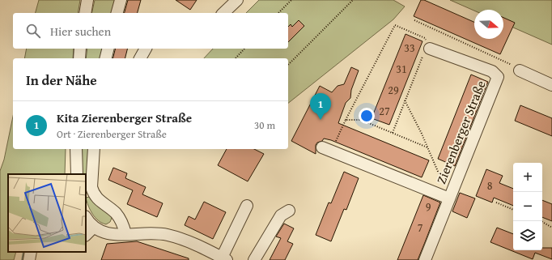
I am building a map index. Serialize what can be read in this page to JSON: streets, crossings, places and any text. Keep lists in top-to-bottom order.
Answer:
{
  "streets": {
    "street": ["Zierenberger Straße"]
  },
  "house_numbers": [
    "33",
    "31",
    "29",
    "27",
    "8",
    "9",
    "7"
  ],
  "north": "right",
  "page": {
    "search": "Hier suchen",
    "heading": "In der Nähe",
    "pins": "1",
    "list": [
      {
        "mark": "1",
        "name": "Kita Zierenberger Straße",
        "note": "Ort · Zierenberger Straße",
        "value": "30 m"
      }
    ],
    "map_buttons": ["+", "−"]
  }
}
